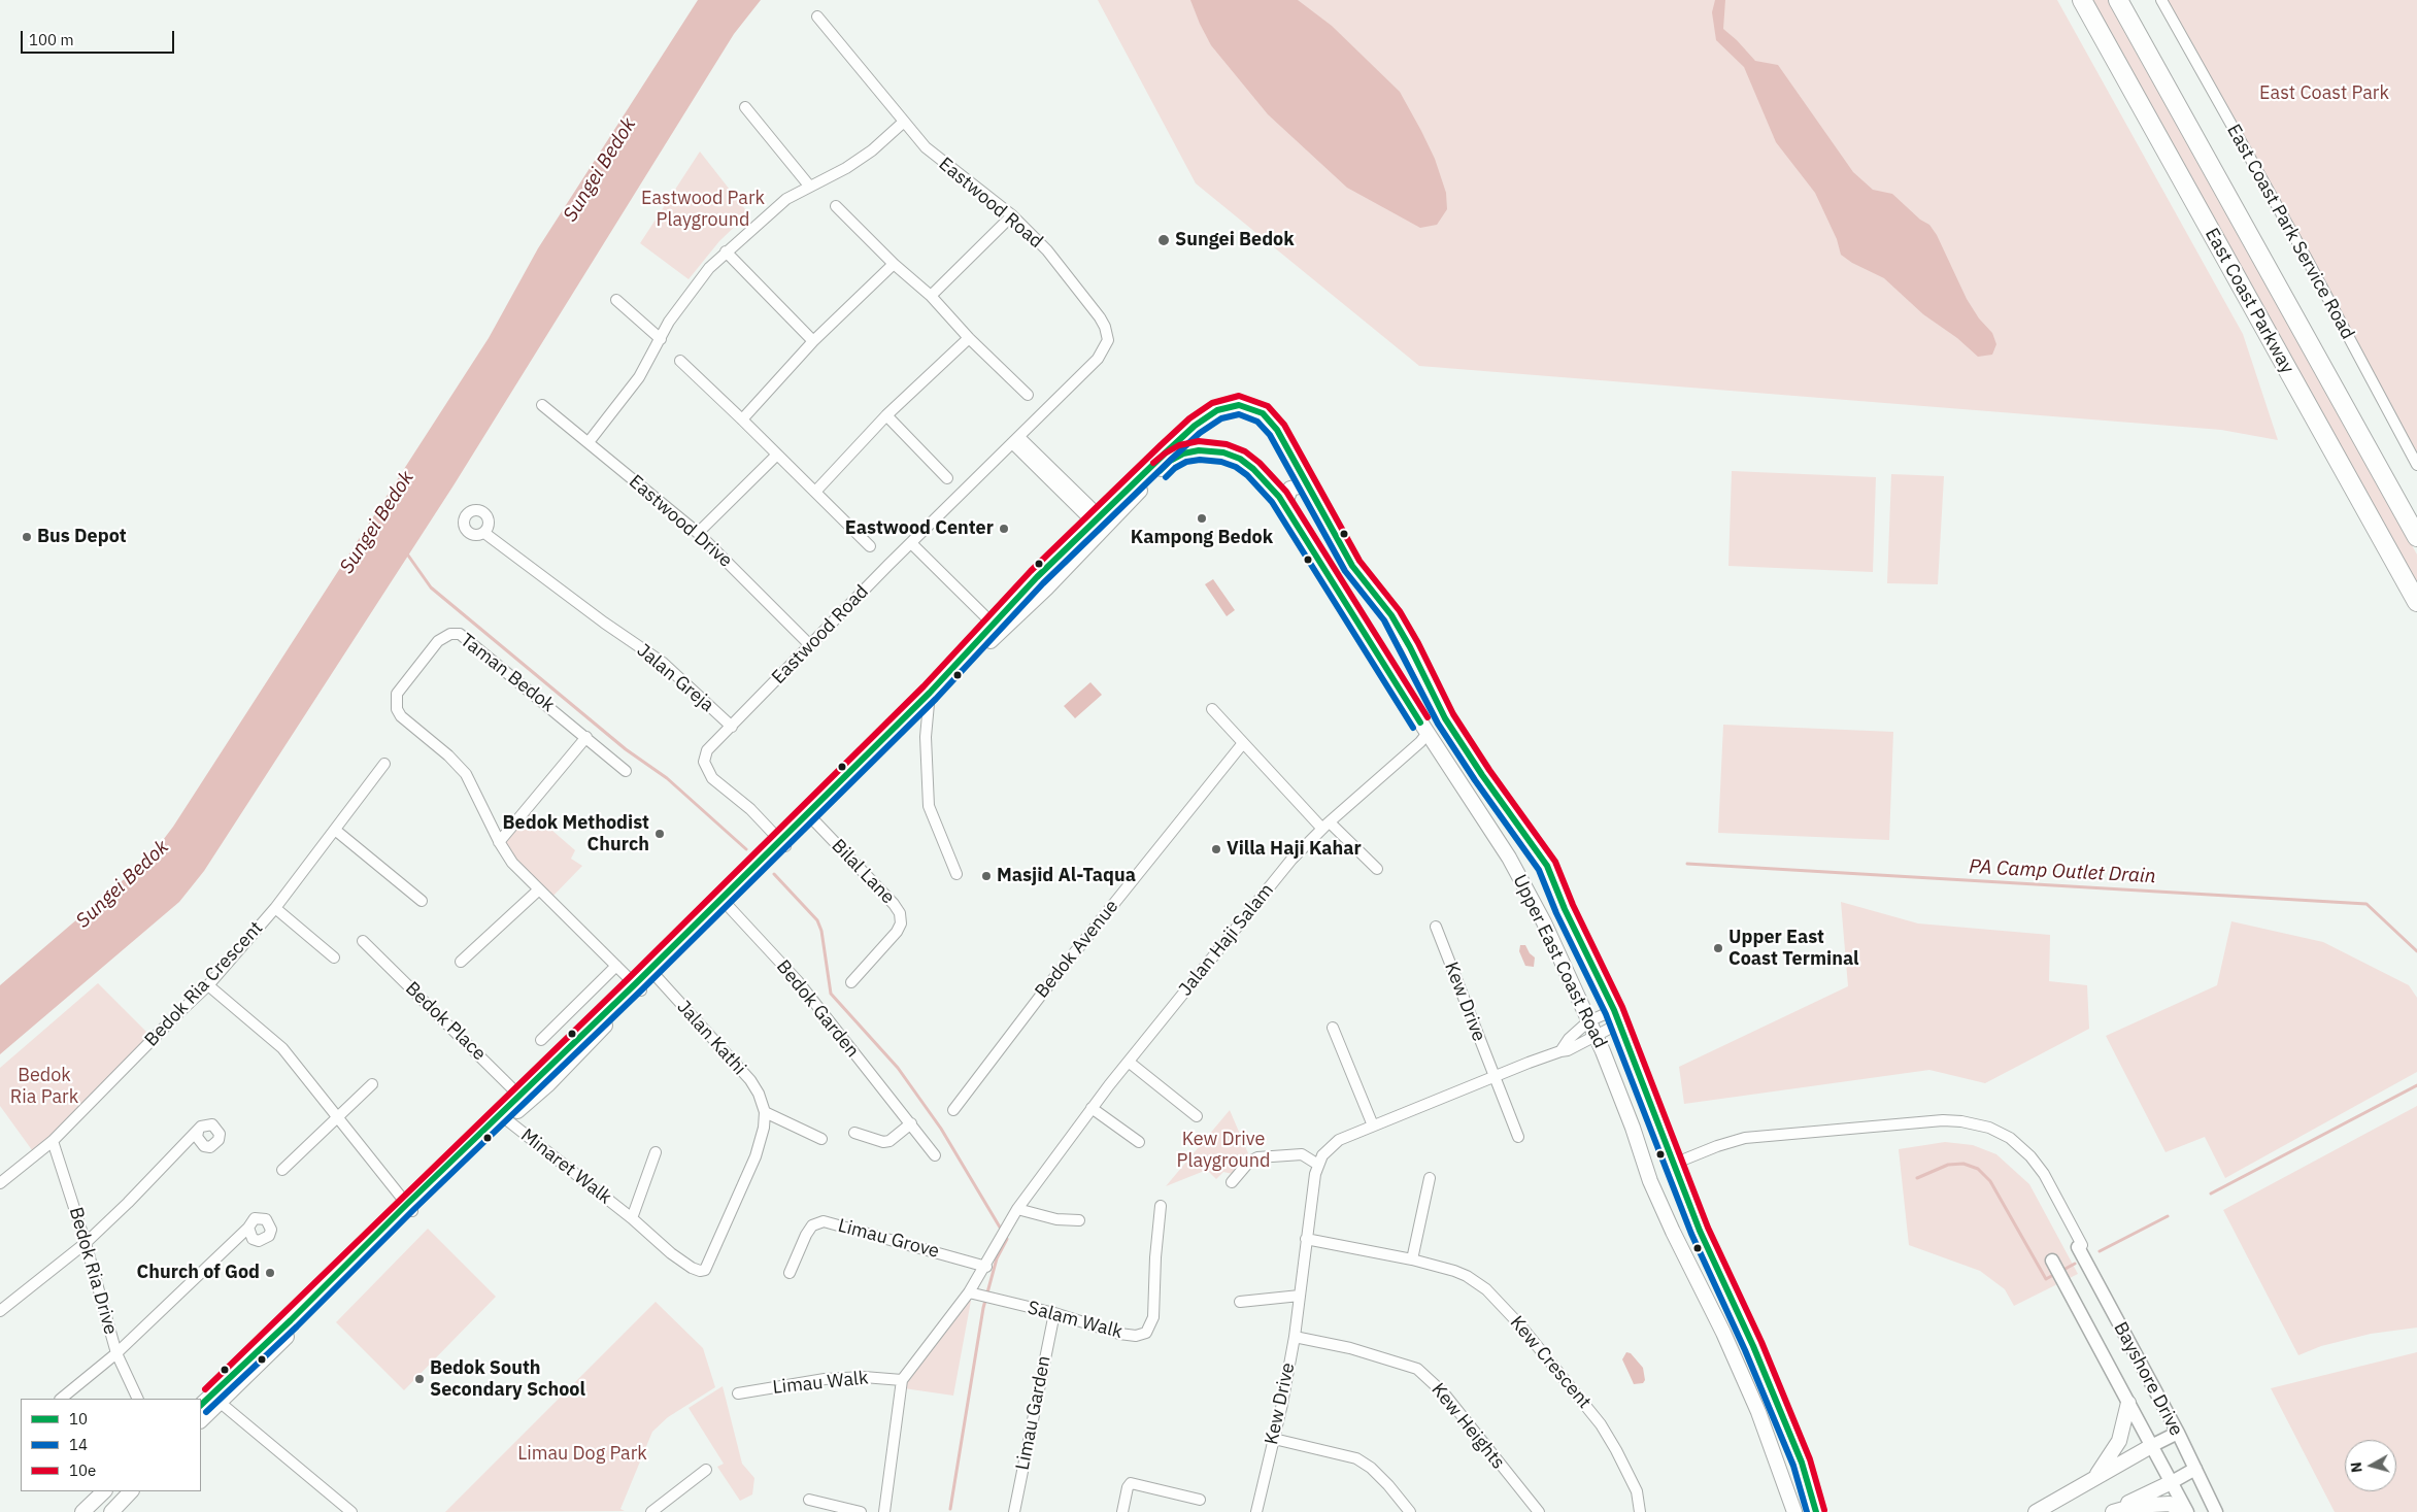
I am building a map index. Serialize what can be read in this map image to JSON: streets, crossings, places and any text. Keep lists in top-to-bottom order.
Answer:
{
  "streets": {
    "highway": ["East Coast Parkway"],
    "main road": ["Upper East Coast Road"],
    "street": [
      "Eastwood Road",
      "East Coast Park Service Road",
      "Eastwood Drive",
      "Taman Bedok",
      "Jalan Greja",
      "Bilal Lane",
      "Jalan Haji Salam",
      "Bedok Avenue",
      "Bedok Ria Crescent",
      "Kew Drive",
      "Bedok Garden",
      "Bedok Place",
      "Jalan Kathi",
      "Minaret Walk",
      "Limau Grove",
      "Bedok Ria Drive",
      "Salam Walk",
      "Kew Crescent",
      "Bayshore Drive",
      "Limau Walk",
      "Limau Garden",
      "Kew Heights"
    ]
  },
  "crossings": [
    ["Eastwood Road", "Eastwood Drive"],
    ["Eastwood Road", "Jalan Greja"],
    ["Jalan Haji Salam", "Upper East Coast Road"],
    ["Jalan Haji Salam", "Limau Grove"],
    ["Jalan Haji Salam", "Salam Walk"],
    ["Upper East Coast Road", "Kew Drive"],
    ["Bedok Ria Crescent", "Bedok Ria Drive"],
    ["Kew Drive", "Kew Crescent"],
    ["Kew Drive", "Kew Heights"],
    ["Jalan Kathi", "Minaret Walk"],
    ["Salam Walk", "Limau Garden"]
  ],
  "water": ["Sungei Bedok", "PA Camp Outlet Drain"],
  "parks": [
    "East Coast Park",
    "Eastwood Park Playground",
    "Bedok Ria Park",
    "Kew Drive Playground",
    "Limau Dog Park"
  ],
  "places": [
    "Sungei Bedok",
    "Kampong Bedok",
    "Eastwood Center",
    "Bus Depot",
    "Bedok Methodist Church",
    "Villa Haji Kahar",
    "Masjid Al-Taqua",
    "Upper East Coast Terminal",
    "Church of God",
    "Bedok South Secondary School"
  ],
  "lines": ["transit line 10e", "transit line 10", "transit line 14"],
  "legend": ["10", "14", "10e"],
  "scale_bar": "100 m",
  "north": "left"
}
